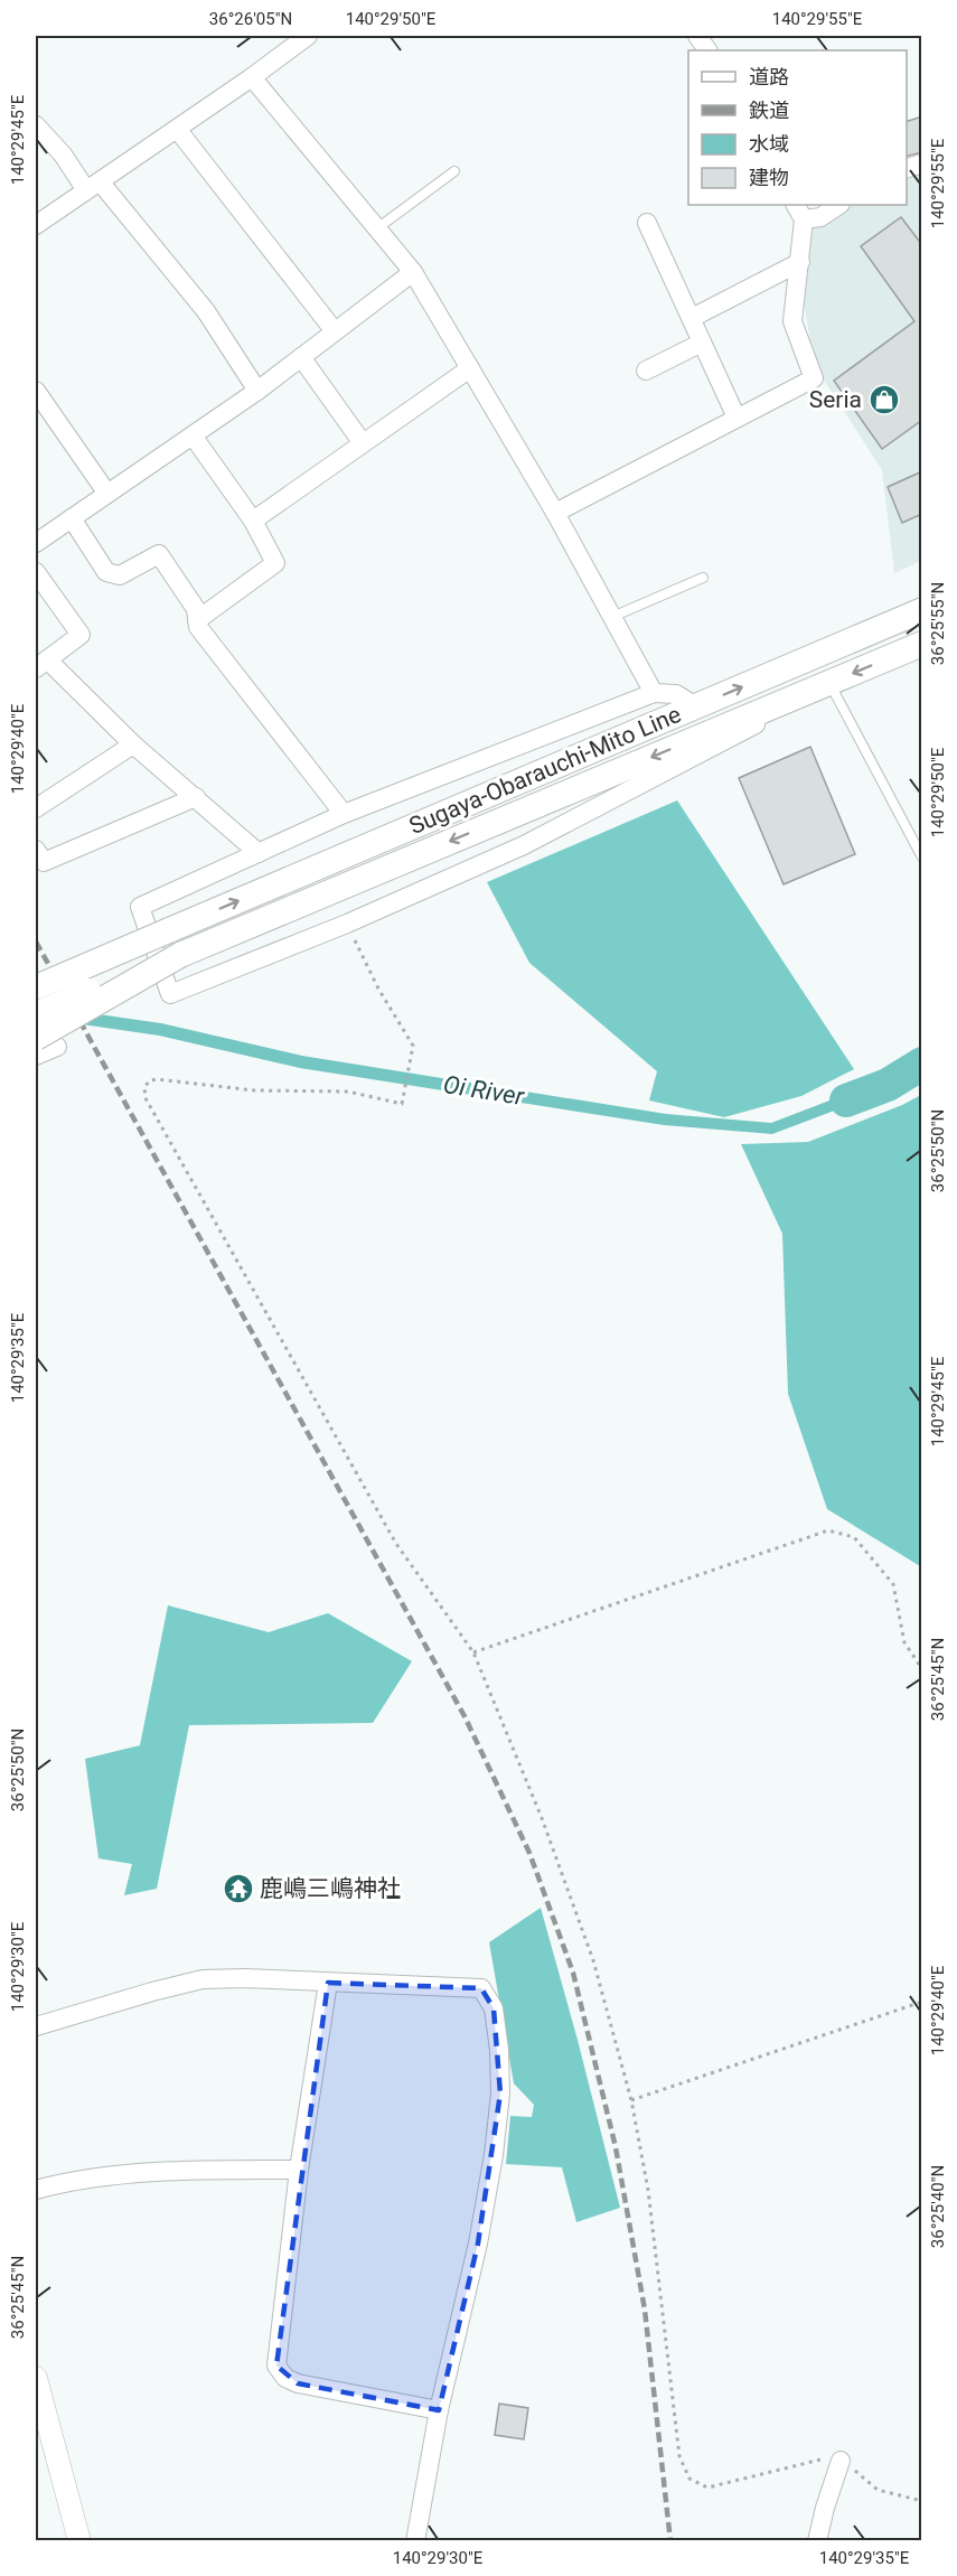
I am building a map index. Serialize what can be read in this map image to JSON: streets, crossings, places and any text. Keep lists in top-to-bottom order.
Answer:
{
  "streets": {
    "main road": ["Sugaya-Obarauchi-Mito Line"]
  },
  "water": ["Oi River"],
  "places": {
    "shop": ["Seria"],
    "temple": ["鹿嶋三嶋神社"]
  },
  "legend": [
    "道路",
    "鉄道",
    "水域",
    "建物"
  ],
  "coordinates": [
    "36°26'05\"N",
    "140°29'50\"E",
    "140°29'55\"E",
    "140°29'45\"E",
    "36°25'55\"N",
    "140°29'40\"E",
    "36°25'50\"N",
    "140°29'35\"E",
    "36°25'45\"N",
    "140°29'30\"E",
    "36°25'40\"N"
  ]
}
